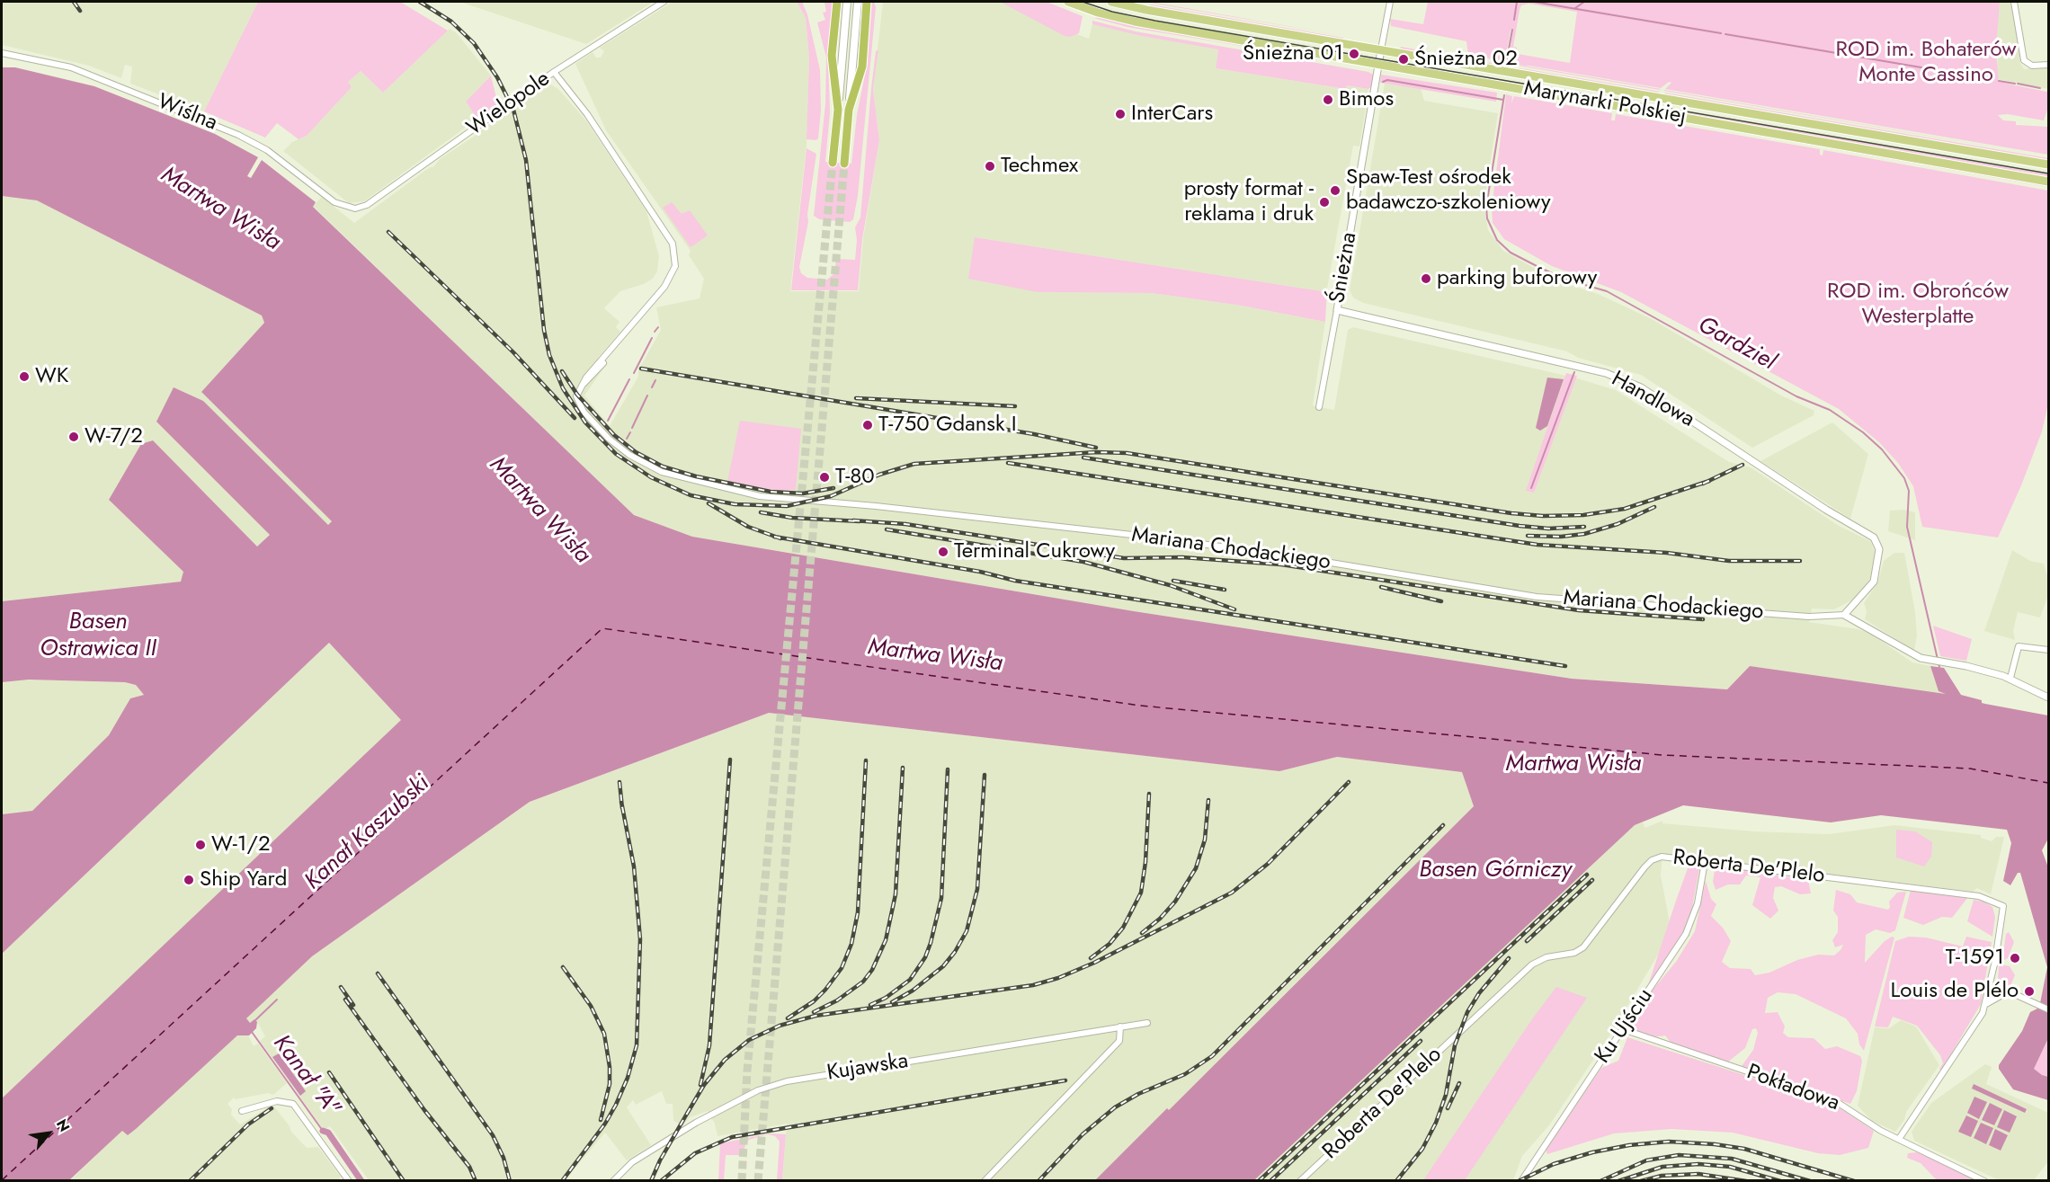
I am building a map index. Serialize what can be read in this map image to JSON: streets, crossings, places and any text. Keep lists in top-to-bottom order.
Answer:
{
  "streets": {
    "main road": ["Marynarki Polskiej"],
    "street": [
      "Wielopole",
      "Wiślna",
      "Śnieżna",
      "Handlowa",
      "Mariana Chodackiego",
      "Roberta De'Plelo",
      "Ku Ujściu",
      "Kujawska",
      "Pokładowa"
    ]
  },
  "crossings": [
    ["Marynarki Polskiej", "Śnieżna"],
    ["Wielopole", "Wiślna"],
    ["Wielopole", "Mariana Chodackiego"],
    ["Śnieżna", "Handlowa"],
    ["Handlowa", "Mariana Chodackiego"],
    ["Roberta De'Plelo", "Ku Ujściu"],
    ["Ku Ujściu", "Pokładowa"]
  ],
  "water": [
    "Martwa Wisła",
    "Gardziel",
    "Basen Ostrawica II",
    "Kanał Kaszubski",
    "Basen Górniczy",
    "Kanał \"A\""
  ],
  "parks": ["ROD im. Bohaterów Monte Cassino", "ROD im. Obrońców Westerplatte"],
  "places": [
    "Śnieżna 01",
    "Śnieżna 02",
    "Bimos",
    "InterCars",
    "Techmex",
    "Spaw-Test ośrodek badawczo-szkoleniowy",
    "prosty format - reklama i druk",
    "parking buforowy",
    "WK",
    "T-750 Gdansk I",
    "W-7/2",
    "T-80",
    "Terminal Cukrowy",
    "W-1/2",
    "Ship Yard",
    "T-1591",
    "Louis de Plélo"
  ],
  "north": "top right"
}
